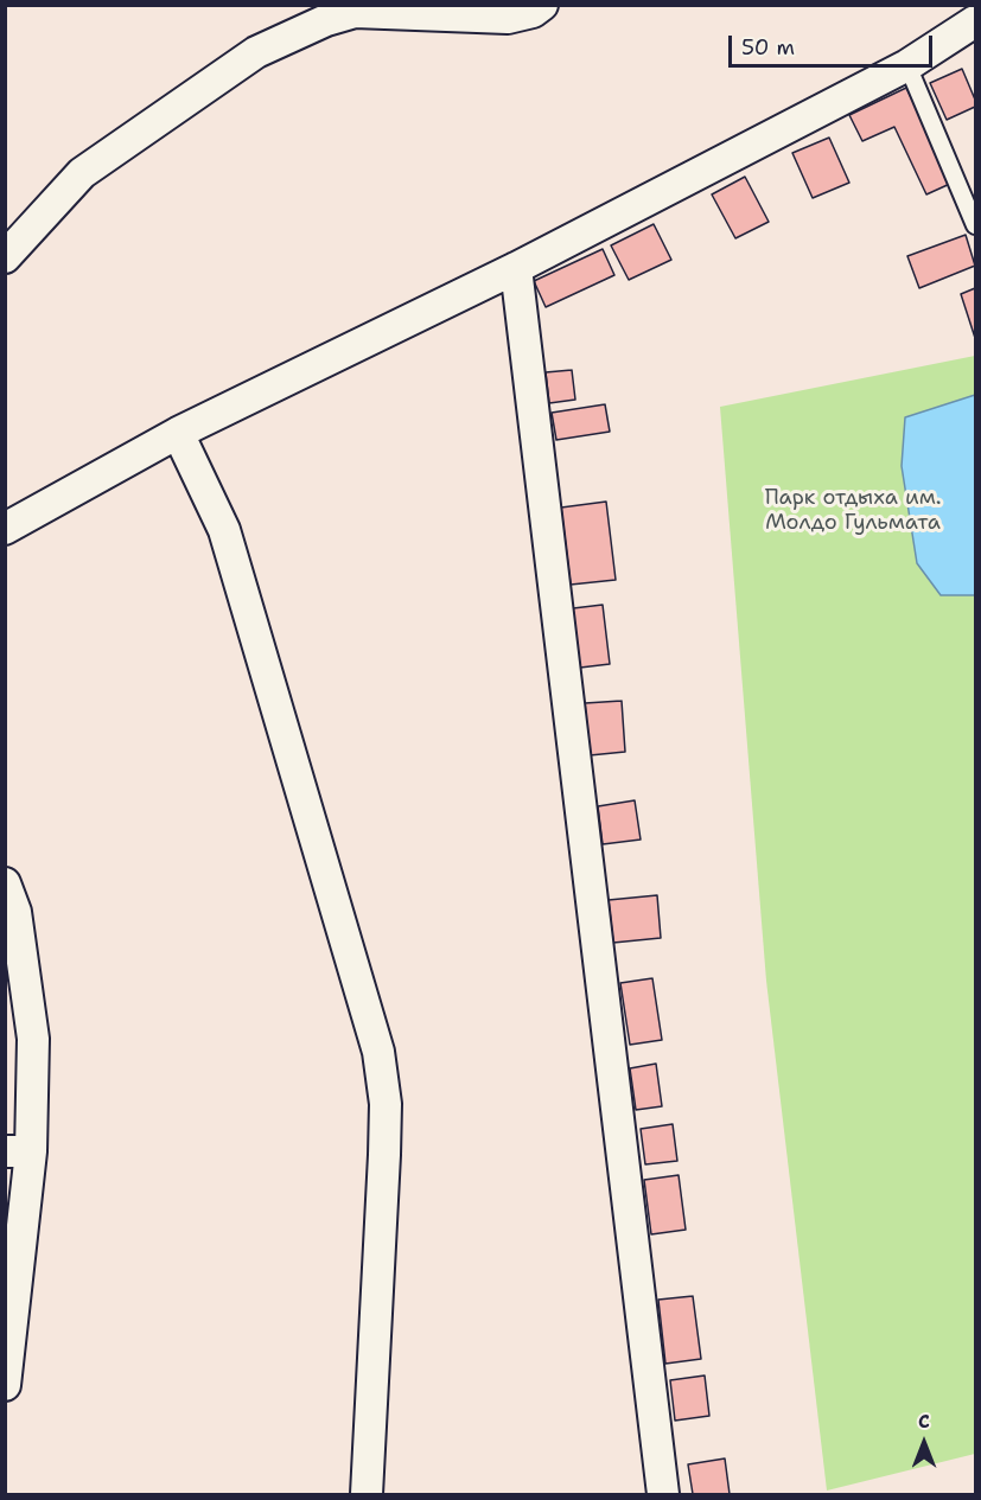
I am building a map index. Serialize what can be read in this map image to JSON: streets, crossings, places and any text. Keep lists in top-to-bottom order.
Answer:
{
  "parks": ["Парк отдыха им. Молдо Гульмата"],
  "scale_bar": "50 m",
  "north": "top"
}
